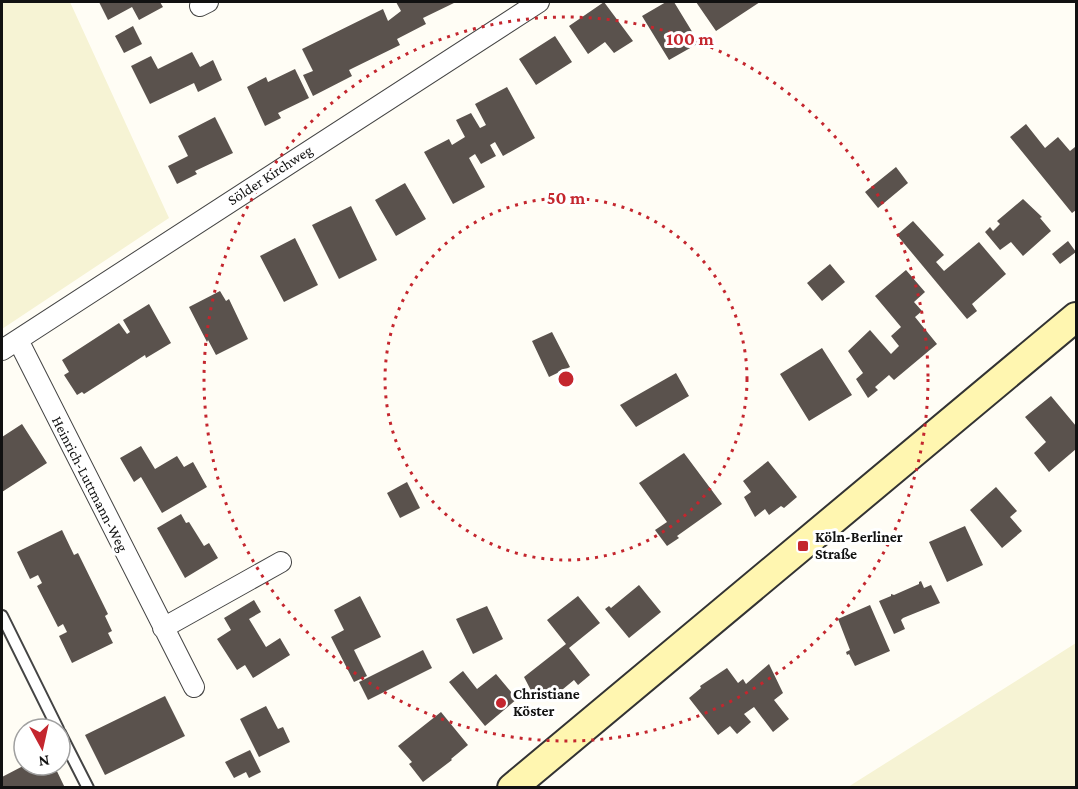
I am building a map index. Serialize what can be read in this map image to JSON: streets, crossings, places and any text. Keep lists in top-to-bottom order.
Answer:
{
  "streets": {
    "street": ["Sölder Kirchweg", "Heinrich-Luttmann-Weg"]
  },
  "crossings": [
    ["Sölder Kirchweg", "Heinrich-Luttmann-Weg"]
  ],
  "places": {
    "transit": ["Köln-Berliner Straße"],
    "other": ["Christiane Köster"]
  },
  "north": "bottom",
  "rings": ["100 m", "50 m"]
}
